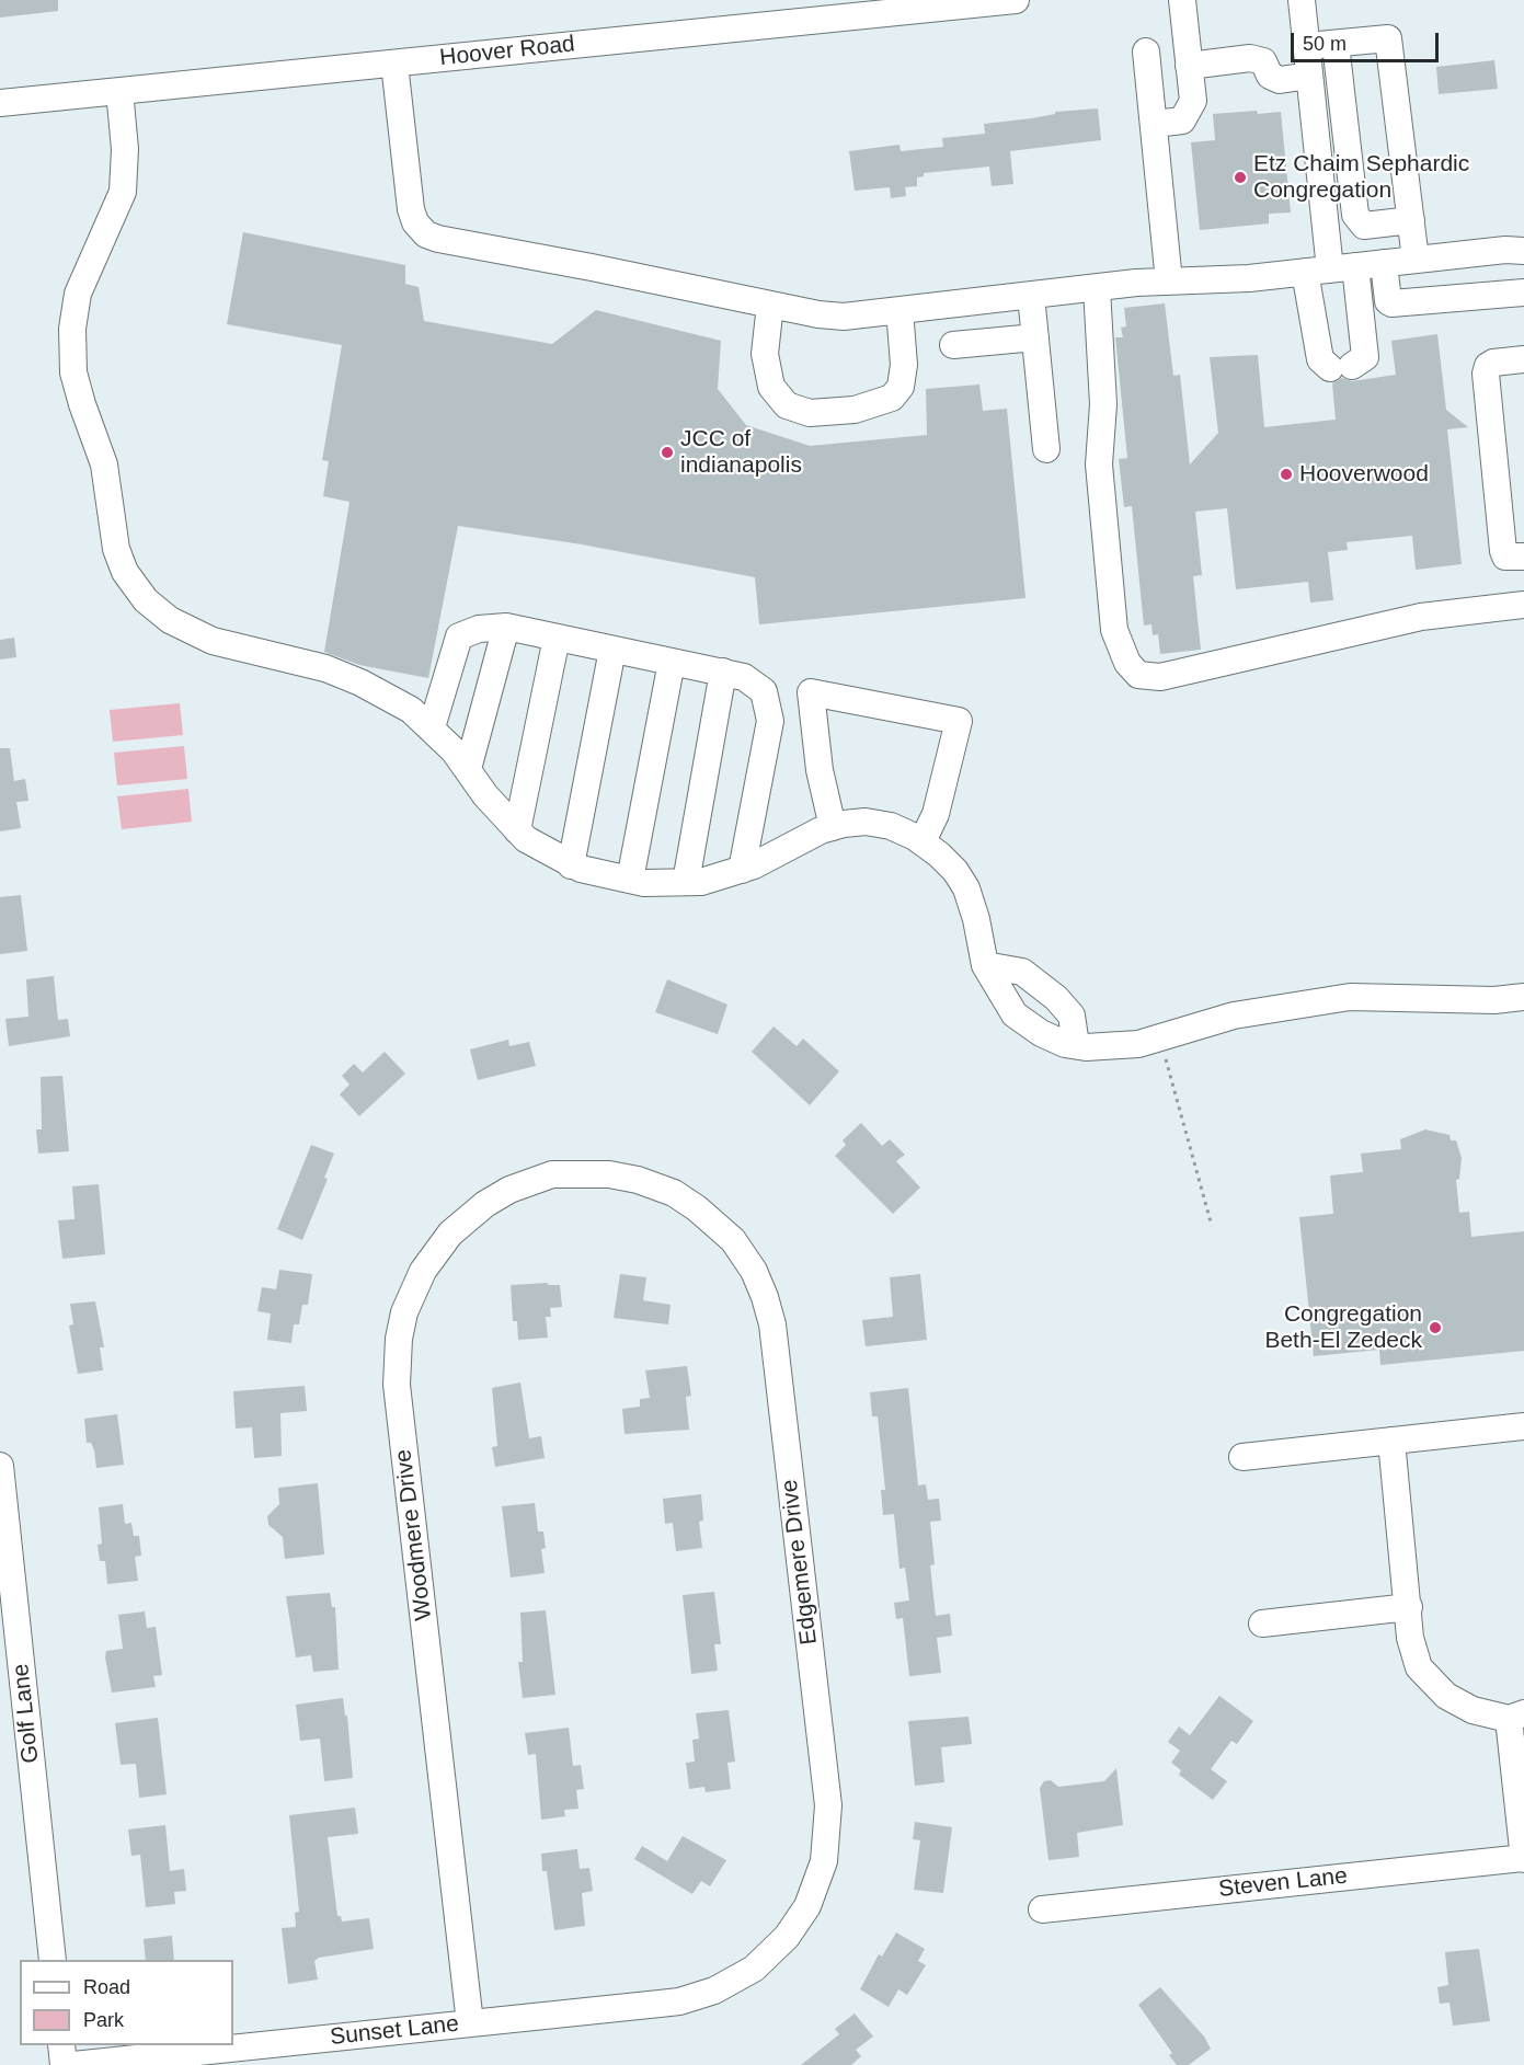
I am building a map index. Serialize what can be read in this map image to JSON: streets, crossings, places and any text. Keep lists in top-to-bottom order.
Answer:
{
  "streets": {
    "street": [
      "Hoover Road",
      "Woodmere Drive",
      "Edgemere Drive",
      "Golf Lane",
      "Steven Lane",
      "Sunset Lane"
    ]
  },
  "crossings": [
    ["Woodmere Drive", "Edgemere Drive"],
    ["Woodmere Drive", "Sunset Lane"],
    ["Edgemere Drive", "Sunset Lane"]
  ],
  "places": [
    "Etz Chaim Sephardic Congregation",
    "JCC of indianapolis",
    "Hooverwood",
    "Congregation Beth-El Zedeck"
  ],
  "legend": ["Road", "Park"],
  "scale_bar": "50 m"
}
